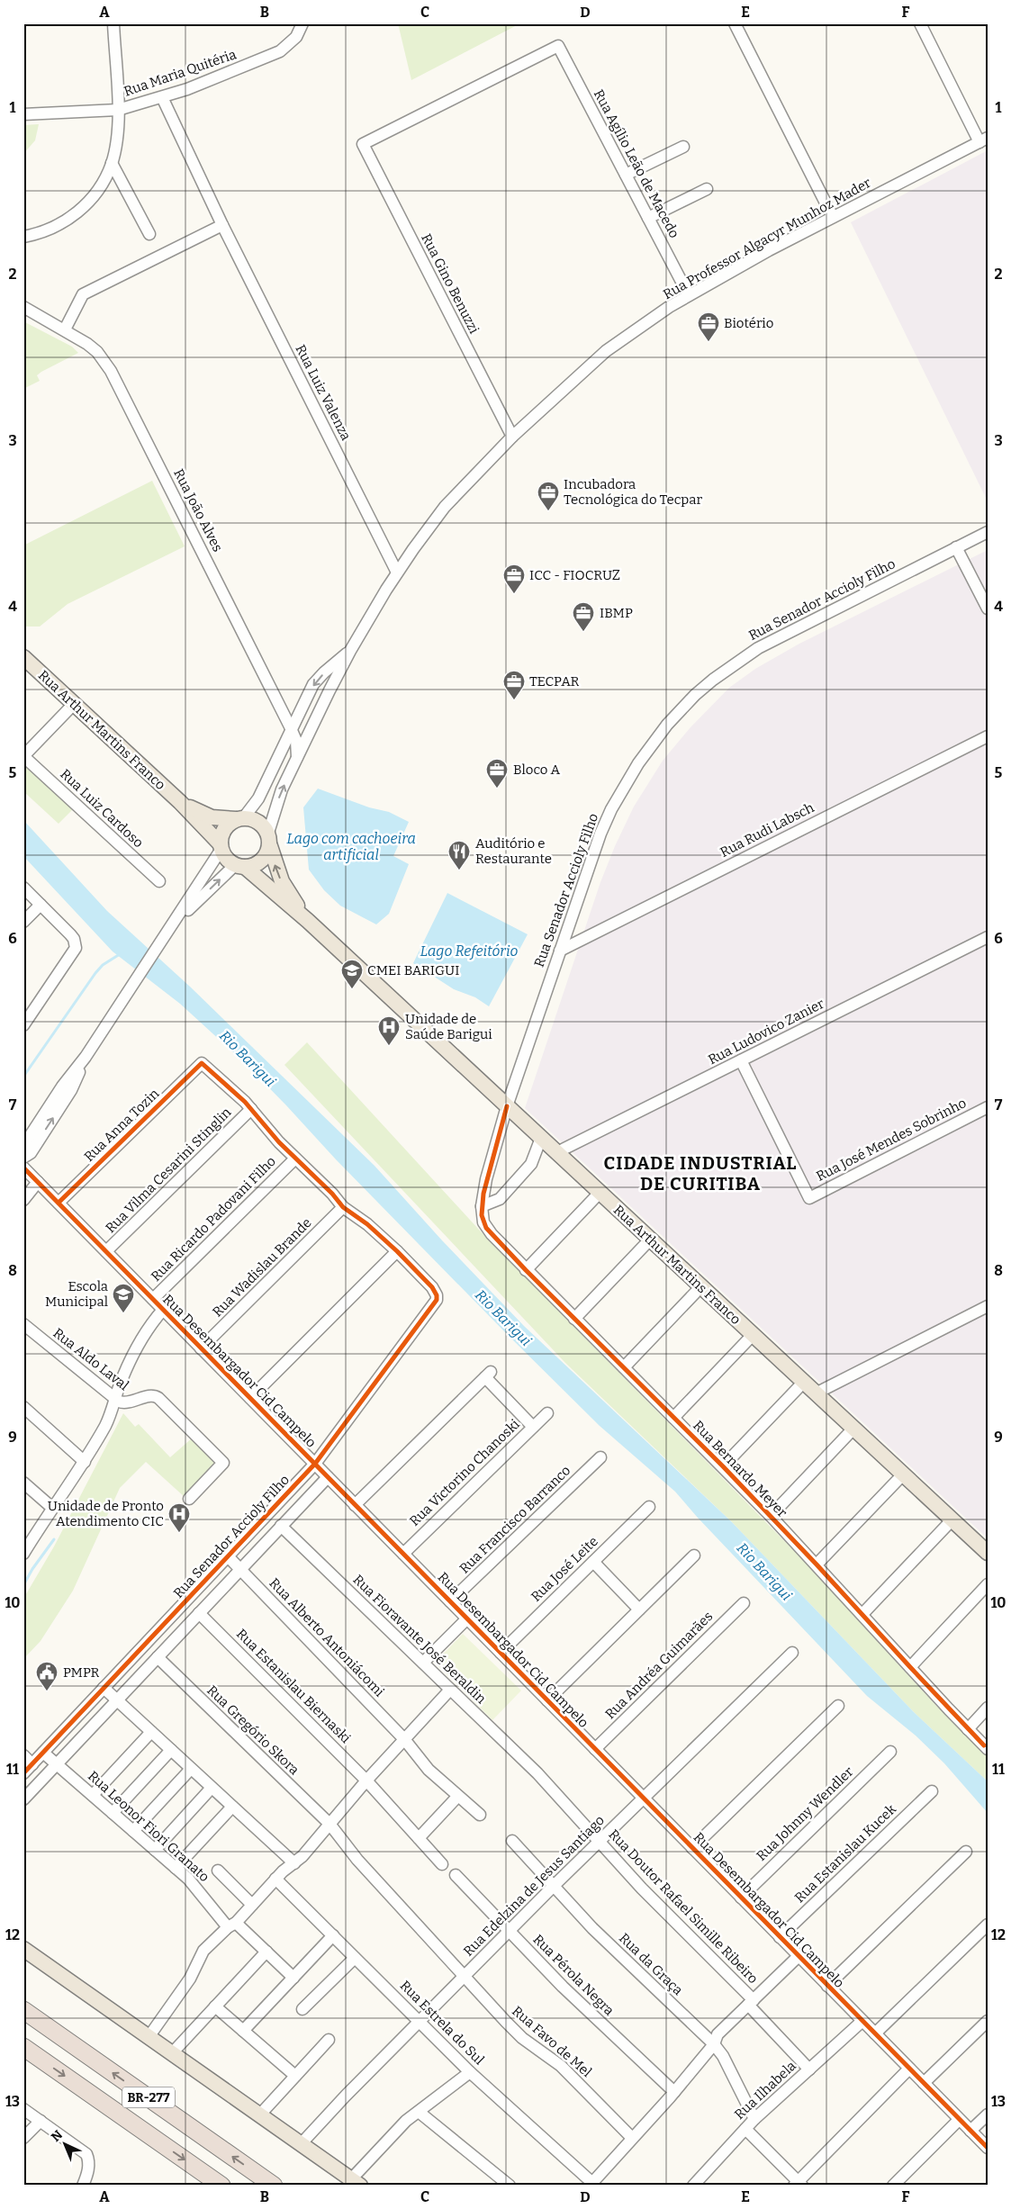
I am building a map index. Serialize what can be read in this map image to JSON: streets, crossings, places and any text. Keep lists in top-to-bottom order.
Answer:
{
  "streets": {
    "highway": ["BR-277"],
    "main road": ["Rua Arthur Martins Franco"],
    "street": [
      "Rua Maria Quitéria",
      "Rua Agílio Leão de Macedo",
      "Rua Professor Algacyr Munhoz Mader",
      "Rua Gino Benuzzi",
      "Rua Luiz Valenza",
      "Rua João Alves",
      "Rua Senador Accioly Filho",
      "Rua Luiz Cardoso",
      "Rua Rudi Labsch",
      "Rua Ludovico Zanier",
      "Rua Anna Tozin",
      "Rua José Mendes Sobrinho",
      "Rua Vilma Cesarini Stinglin",
      "Rua Ricardo Padovani Filho",
      "Rua Wadislau Brande",
      "Rua Aldo Laval",
      "Rua Desembargador Cid Campelo",
      "Rua Bernardo Meyer",
      "Rua Victorino Chanoski",
      "Rua Francisco Barranco",
      "Rua José Leite",
      "Rua Alberto Antoniácomi",
      "Rua Fioravante José Beraldin",
      "Rua Andréa Guimarães",
      "Rua Estanislau Biernaski",
      "Rua Gregório Skora",
      "Rua Johnny Wendler",
      "Rua Leonor Fiori Granato",
      "Rua Estanislau Kucek",
      "Rua Edelzina de Jesus Santiago",
      "Rua Doutor Rafael Simille Ribeiro",
      "Rua da Graça",
      "Rua Pérola Negra",
      "Rua Estrela do Sul",
      "Rua Favo de Mel",
      "Rua Ilhabela"
    ]
  },
  "crossings": [
    ["Rua Maria Quitéria", "Rua Luiz Valenza"],
    ["Rua Agílio Leão de Macedo", "Rua Professor Algacyr Munhoz Mader"],
    ["Rua Agílio Leão de Macedo", "Rua Gino Benuzzi"],
    ["Rua Professor Algacyr Munhoz Mader", "Rua Gino Benuzzi"],
    ["Rua Professor Algacyr Munhoz Mader", "Rua Luiz Valenza"],
    ["Rua Professor Algacyr Munhoz Mader", "Rua João Alves"],
    ["Rua Professor Algacyr Munhoz Mader", "Rua Arthur Martins Franco"],
    ["Rua Senador Accioly Filho", "Rua Arthur Martins Franco"],
    ["Rua Senador Accioly Filho", "Rua Rudi Labsch"],
    ["Rua Senador Accioly Filho", "Rua Desembargador Cid Campelo"],
    ["Rua Senador Accioly Filho", "Rua Bernardo Meyer"],
    ["Rua Senador Accioly Filho", "Rua Alberto Antoniácomi"],
    ["Rua Senador Accioly Filho", "Rua Leonor Fiori Granato"],
    ["Rua Arthur Martins Franco", "Rua Ludovico Zanier"],
    ["Rua Ludovico Zanier", "Rua José Mendes Sobrinho"],
    ["Rua Anna Tozin", "Rua Vilma Cesarini Stinglin"],
    ["Rua Anna Tozin", "Rua Desembargador Cid Campelo"],
    ["Rua Vilma Cesarini Stinglin", "Rua Desembargador Cid Campelo"],
    ["Rua Ricardo Padovani Filho", "Rua Desembargador Cid Campelo"],
    ["Rua Wadislau Brande", "Rua Desembargador Cid Campelo"],
    ["Rua Desembargador Cid Campelo", "Rua Victorino Chanoski"],
    ["Rua Desembargador Cid Campelo", "Rua Francisco Barranco"],
    ["Rua Desembargador Cid Campelo", "Rua José Leite"],
    ["Rua Desembargador Cid Campelo", "Rua Andréa Guimarães"],
    ["Rua Desembargador Cid Campelo", "Rua Johnny Wendler"],
    ["Rua Desembargador Cid Campelo", "Rua Estanislau Kucek"],
    ["Rua Desembargador Cid Campelo", "Rua Edelzina de Jesus Santiago"],
    ["Rua Desembargador Cid Campelo", "Rua Ilhabela"],
    ["Rua Fioravante José Beraldin", "Rua Doutor Rafael Simille Ribeiro"],
    ["Rua Gregório Skora", "Rua Favo de Mel"],
    ["Rua Edelzina de Jesus Santiago", "Rua Doutor Rafael Simille Ribeiro"],
    ["Rua Edelzina de Jesus Santiago", "Rua da Graça"],
    ["Rua Edelzina de Jesus Santiago", "Rua Pérola Negra"],
    ["Rua Edelzina de Jesus Santiago", "Rua Estrela do Sul"],
    ["Rua Edelzina de Jesus Santiago", "Rua Favo de Mel"],
    ["Rua Doutor Rafael Simille Ribeiro", "Rua Ilhabela"],
    ["Rua da Graça", "Rua Ilhabela"]
  ],
  "districts": ["CIDADE INDUSTRIAL DE CURITIBA"],
  "water": ["Lago com cachoeira artificial", "Lago Refeitório", "Rio Barigui"],
  "places": {
    "office": [
      "Biotério",
      "Incubadora Tecnológica do Tecpar",
      "ICC - FIOCRUZ",
      "IBMP",
      "TECPAR",
      "Bloco A"
    ],
    "restaurant": ["Auditório e Restaurante"],
    "school or university": ["CMEI BARIGUI", "Escola Municipal"],
    "hospital": ["Unidade de Saúde Barigui", "Unidade de Pronto Atendimento CIC"],
    "public building": ["PMPR"]
  },
  "north": "top left",
  "grid": {
    "columns": [
      "A",
      "B",
      "C",
      "D",
      "E",
      "F"
    ],
    "rows": [
      "1",
      "2",
      "3",
      "4",
      "5",
      "6",
      "7",
      "8",
      "9",
      "10",
      "11",
      "12",
      "13"
    ]
  }
}
